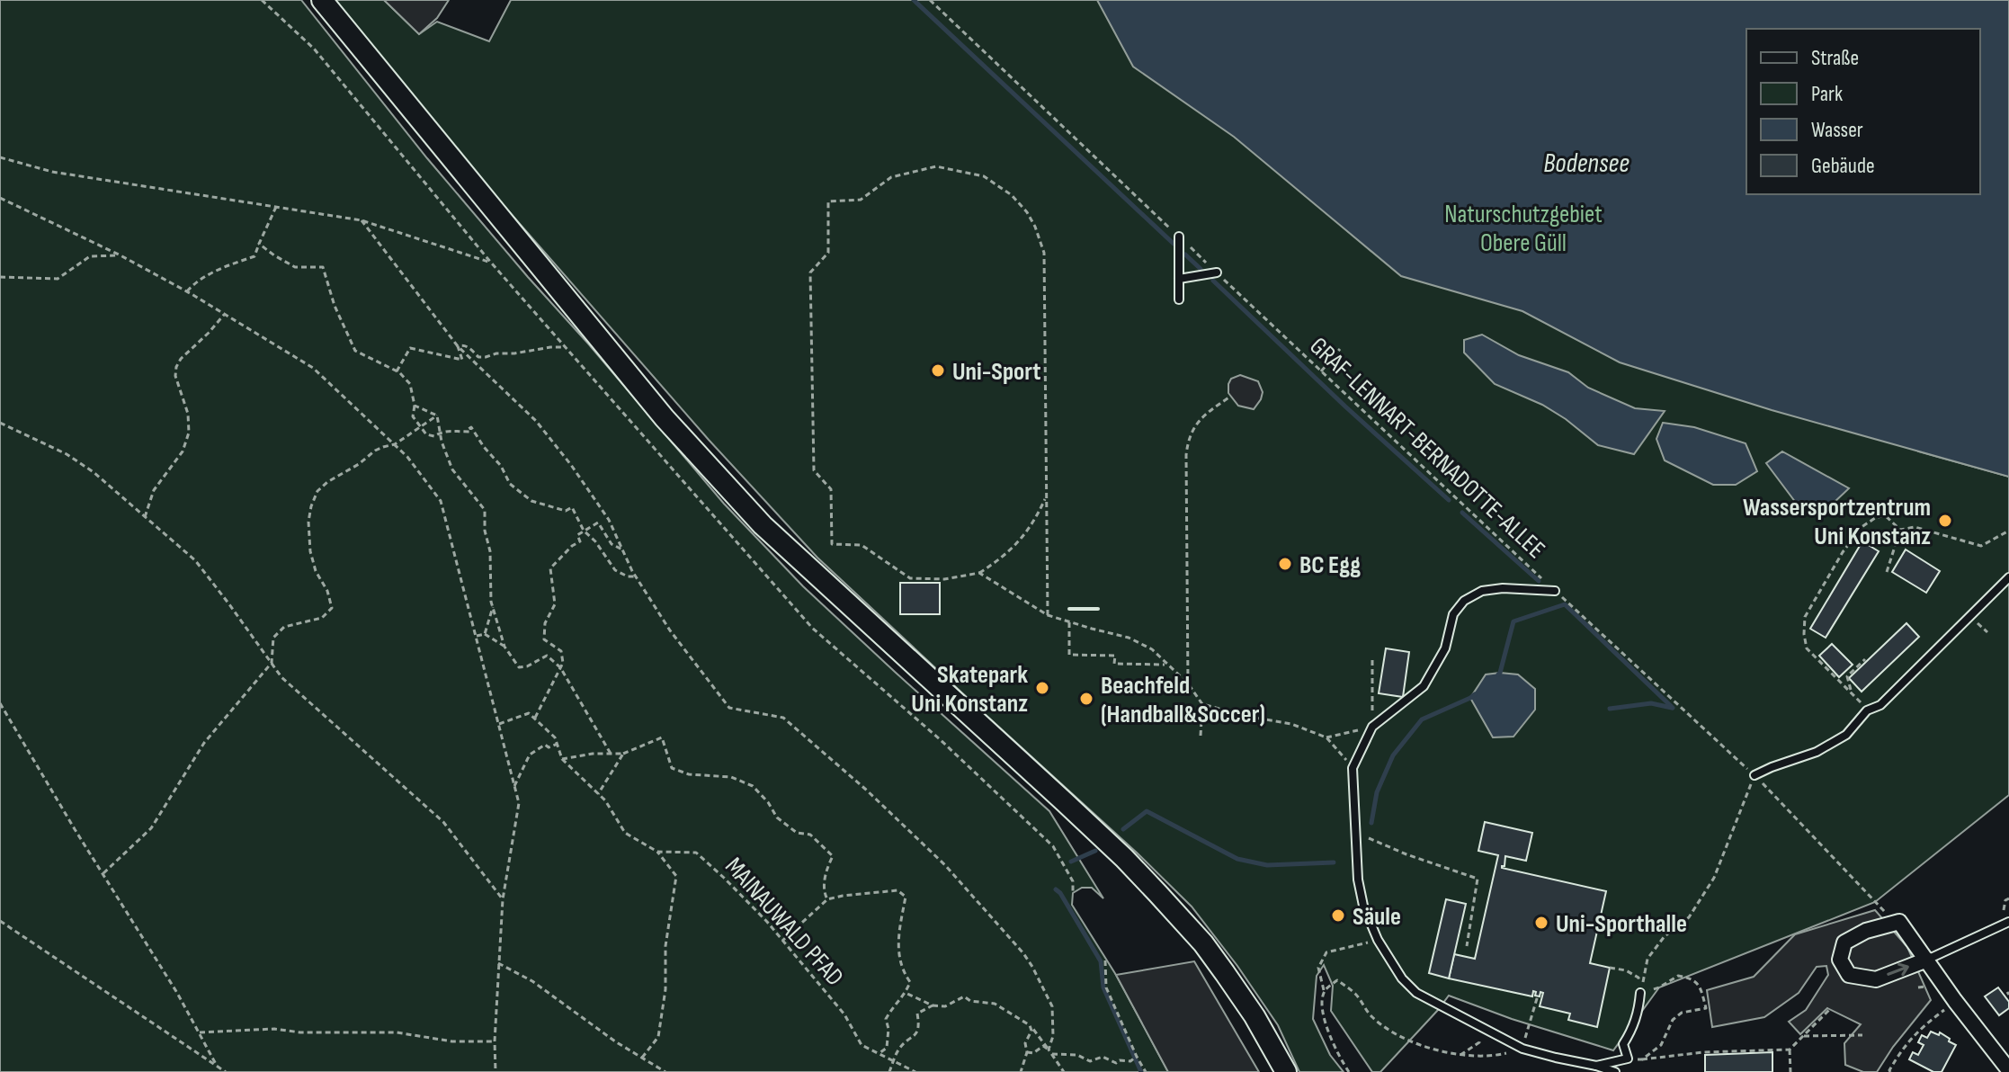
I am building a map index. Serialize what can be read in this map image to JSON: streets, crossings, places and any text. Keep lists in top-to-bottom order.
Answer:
{
  "streets": {
    "path": ["GRAF-LENNART-BERNADOTTE-ALLEE", "MAINAUWALD PFAD"]
  },
  "water": ["Bodensee"],
  "parks": ["Naturschutzgebiet Obere Güll"],
  "places": [
    "Uni-Sport",
    "Wassersportzentrum Uni Konstanz",
    "BC Egg",
    "Skatepark Uni Konstanz",
    "Beachfeld (Handball&Soccer)",
    "Säule",
    "Uni-Sporthalle"
  ],
  "legend": [
    "Straße",
    "Park",
    "Wasser",
    "Gebäude"
  ]
}
